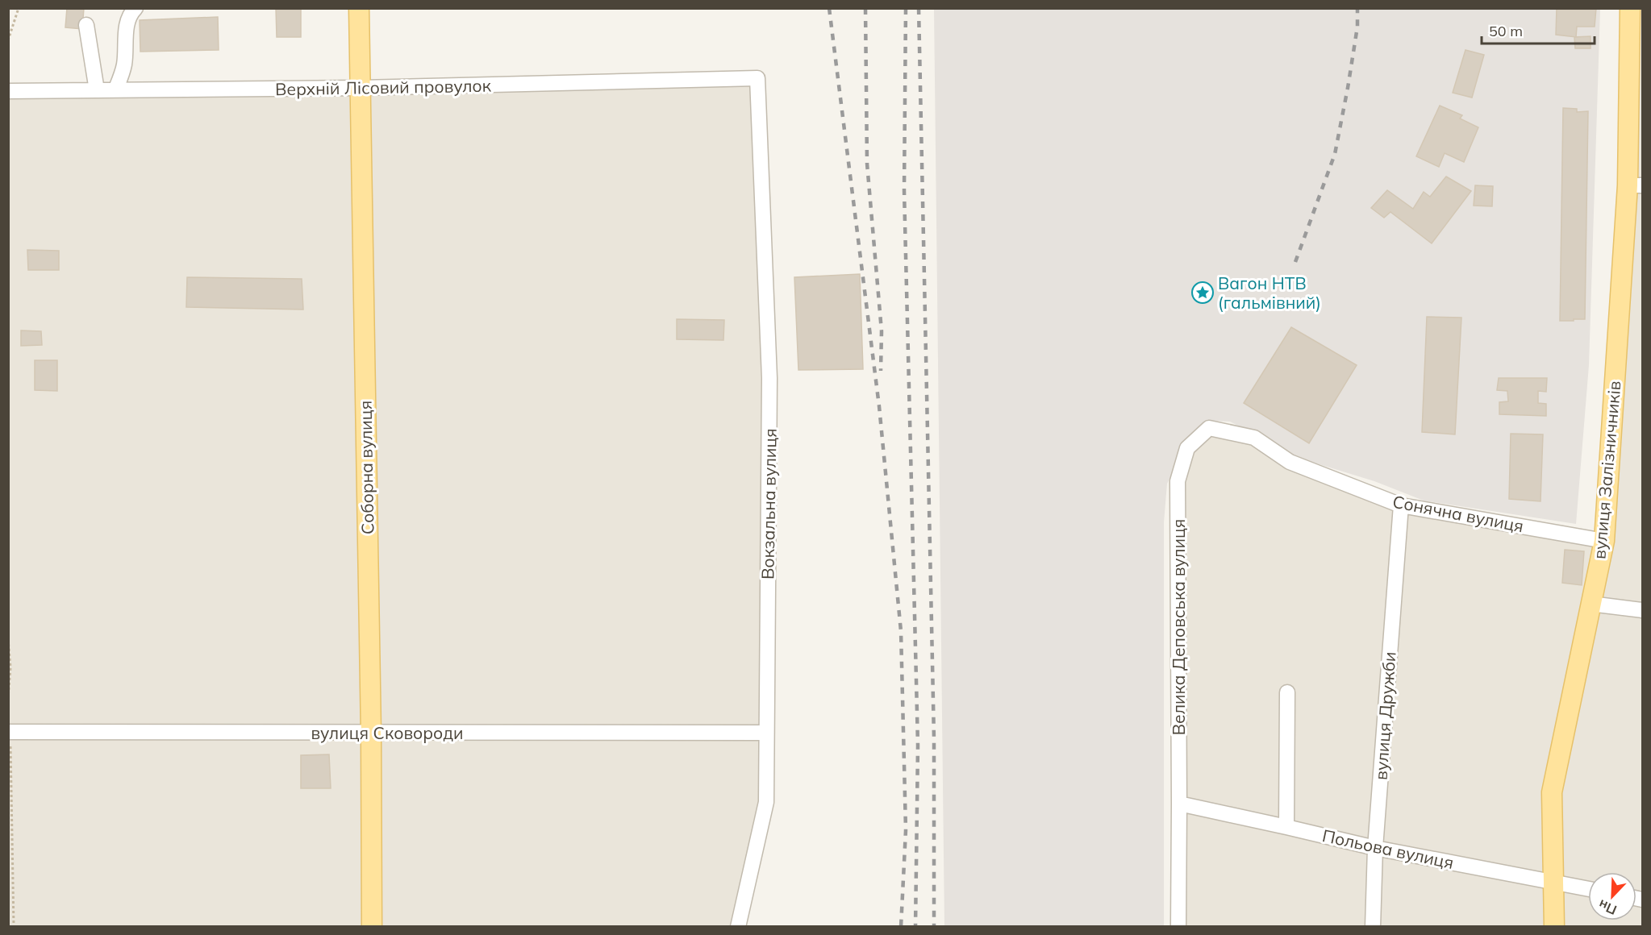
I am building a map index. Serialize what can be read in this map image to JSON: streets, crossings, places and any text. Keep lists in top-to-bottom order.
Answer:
{
  "streets": {
    "main road": ["Соборна вулиця", "вулиця Залізничників"],
    "street": [
      "Верхній Лісовий провулок",
      "Вокзальна вулиця",
      "Сонячна вулиця",
      "Велика Деповська вулиця",
      "вулиця Дружби",
      "вулиця Сковороди",
      "Польова вулиця"
    ]
  },
  "crossings": [
    ["Верхній Лісовий провулок", "Соборна вулиця"],
    ["Верхній Лісовий провулок", "Вокзальна вулиця"],
    ["Соборна вулиця", "вулиця Сковороди"],
    ["вулиця Залізничників", "Сонячна вулиця"],
    ["вулиця Залізничників", "Польова вулиця"],
    ["Вокзальна вулиця", "вулиця Сковороди"],
    ["Сонячна вулиця", "Велика Деповська вулиця"],
    ["Сонячна вулиця", "вулиця Дружби"],
    ["Велика Деповська вулиця", "Польова вулиця"],
    ["вулиця Дружби", "Польова вулиця"]
  ],
  "places": {
    "place": ["Вагон НТВ (гальмівний)"]
  },
  "scale_bar": "50 m",
  "north": "bottom left"
}
